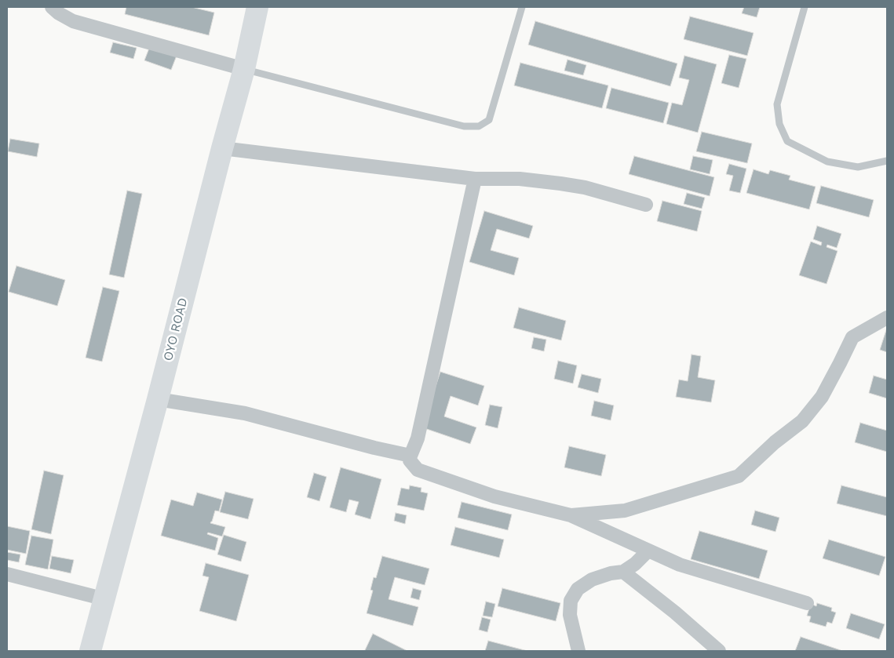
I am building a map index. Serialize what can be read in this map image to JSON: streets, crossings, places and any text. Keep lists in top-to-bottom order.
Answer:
{
  "streets": {
    "highway": ["OYO ROAD"]
  }
}
